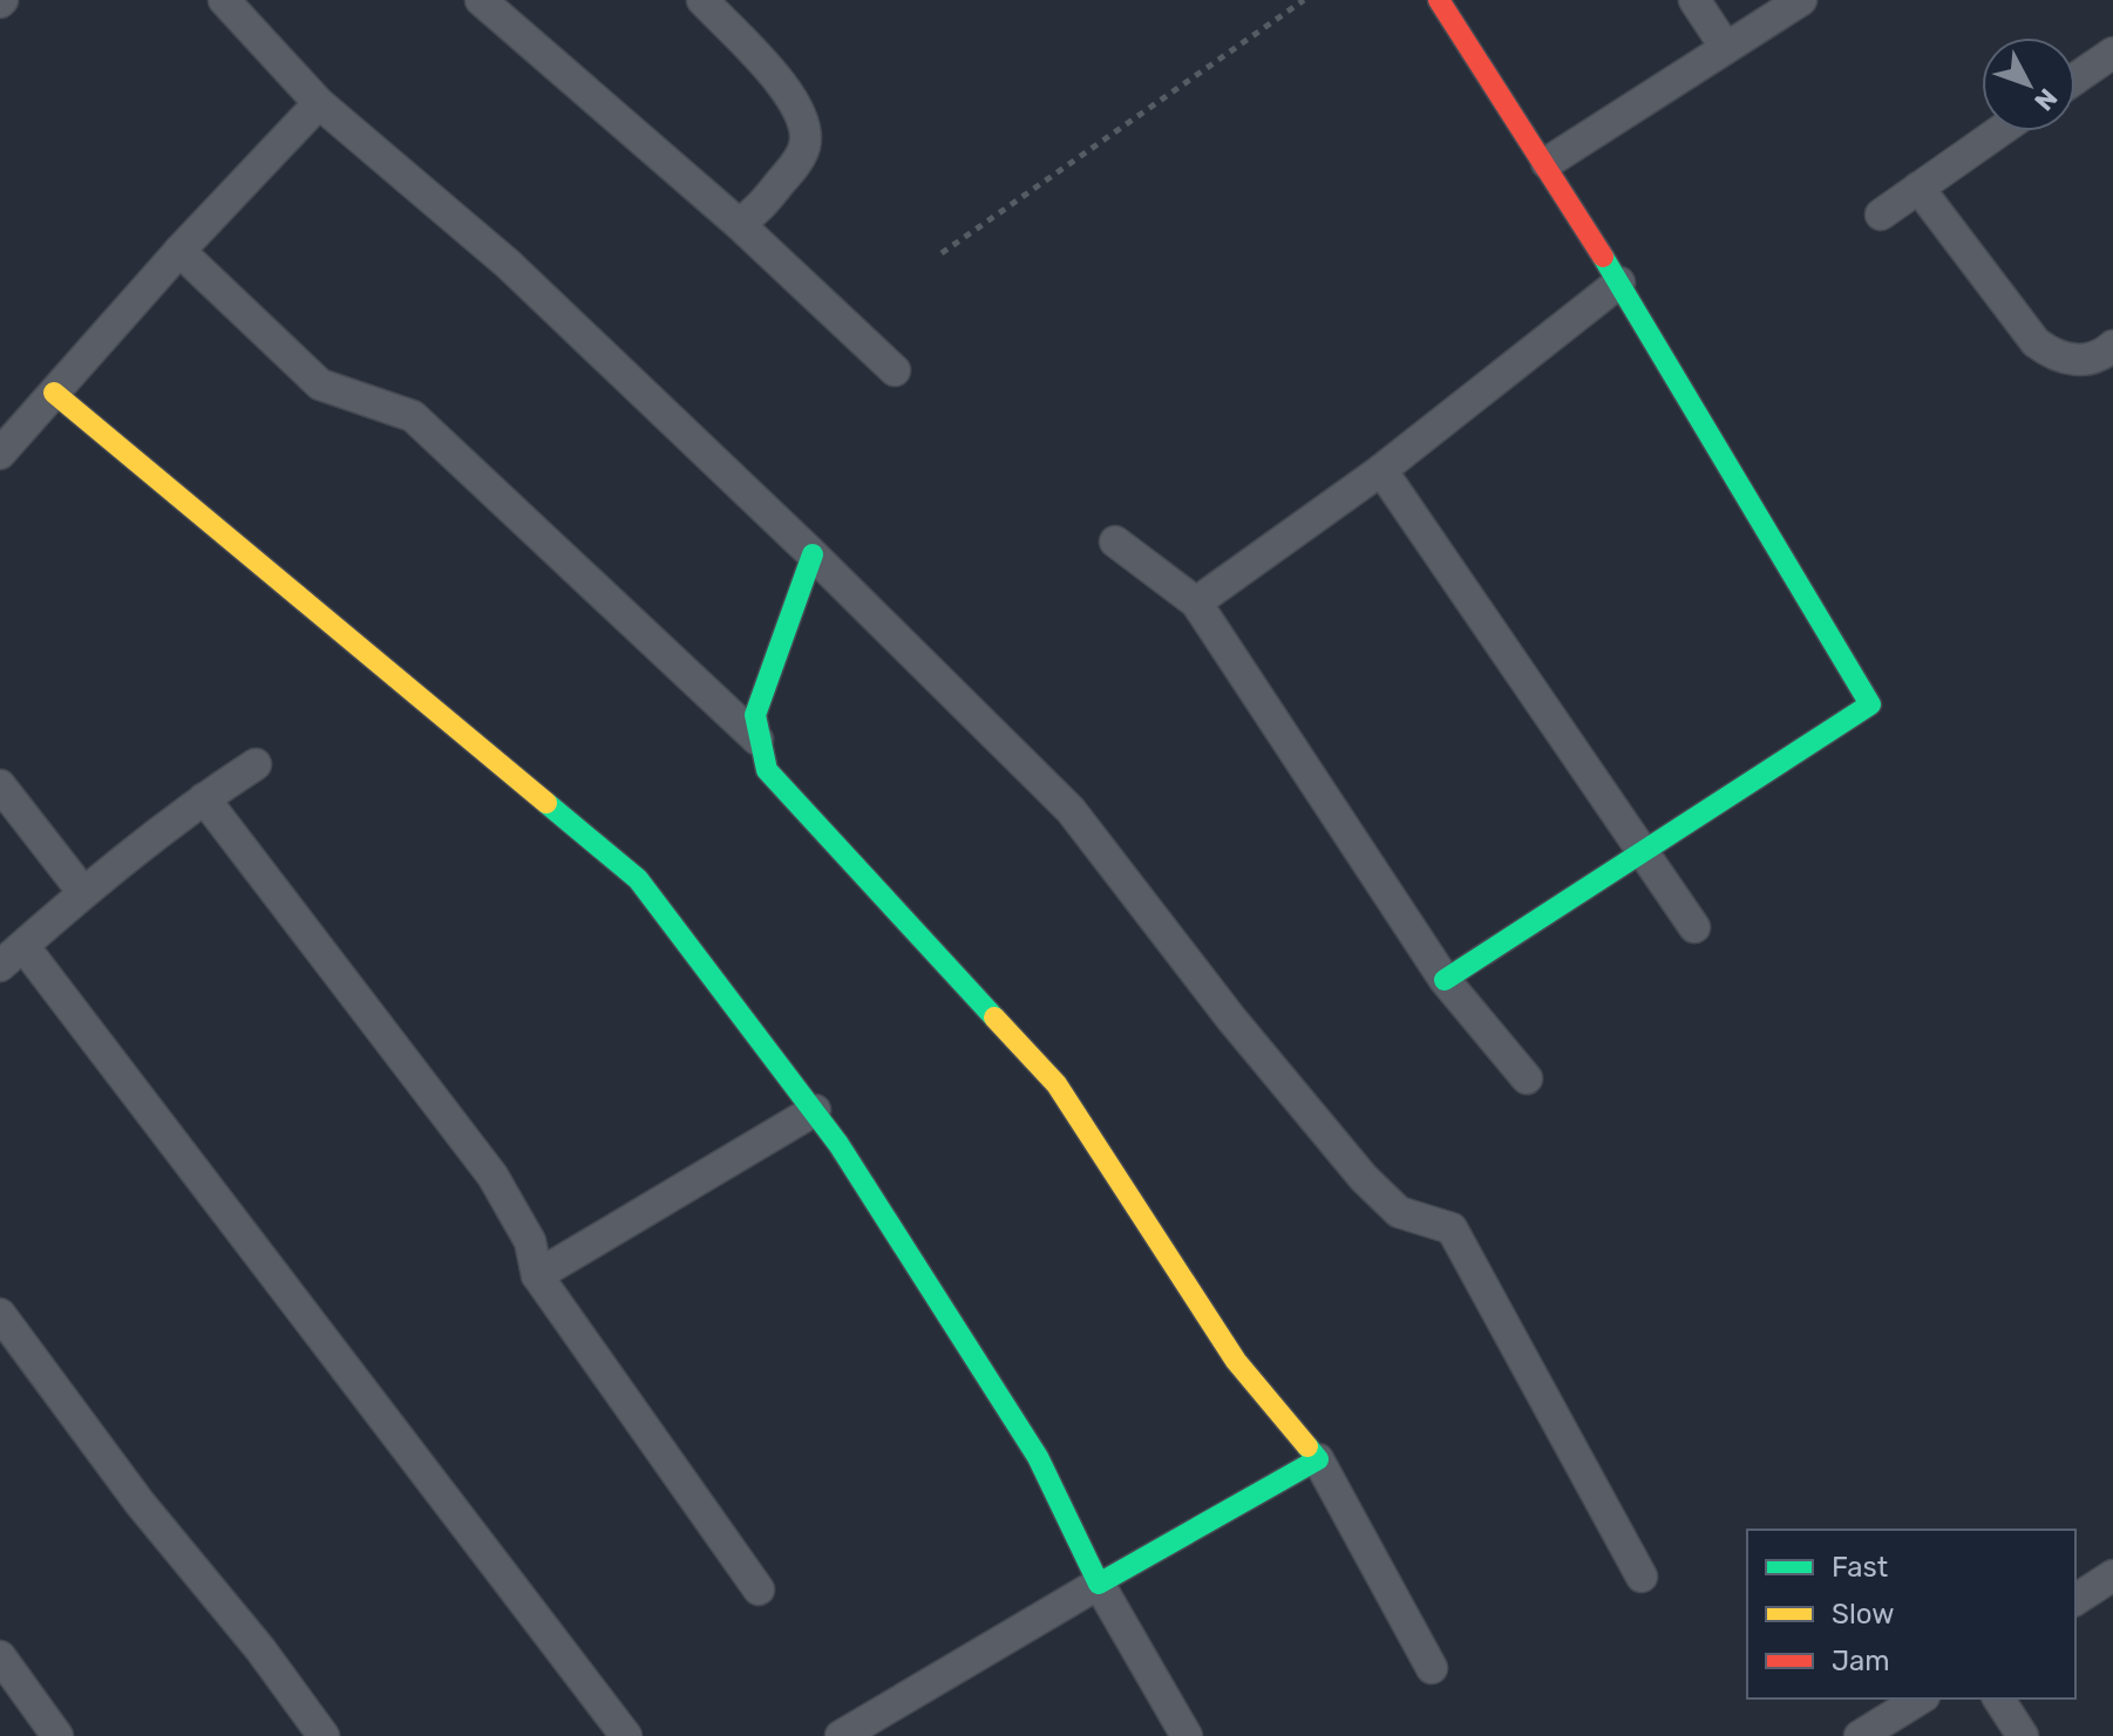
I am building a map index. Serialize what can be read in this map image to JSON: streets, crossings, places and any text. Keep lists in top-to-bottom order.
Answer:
{
  "legend": ["Fast", "Slow", "Jam"],
  "north": "bottom right"
}
